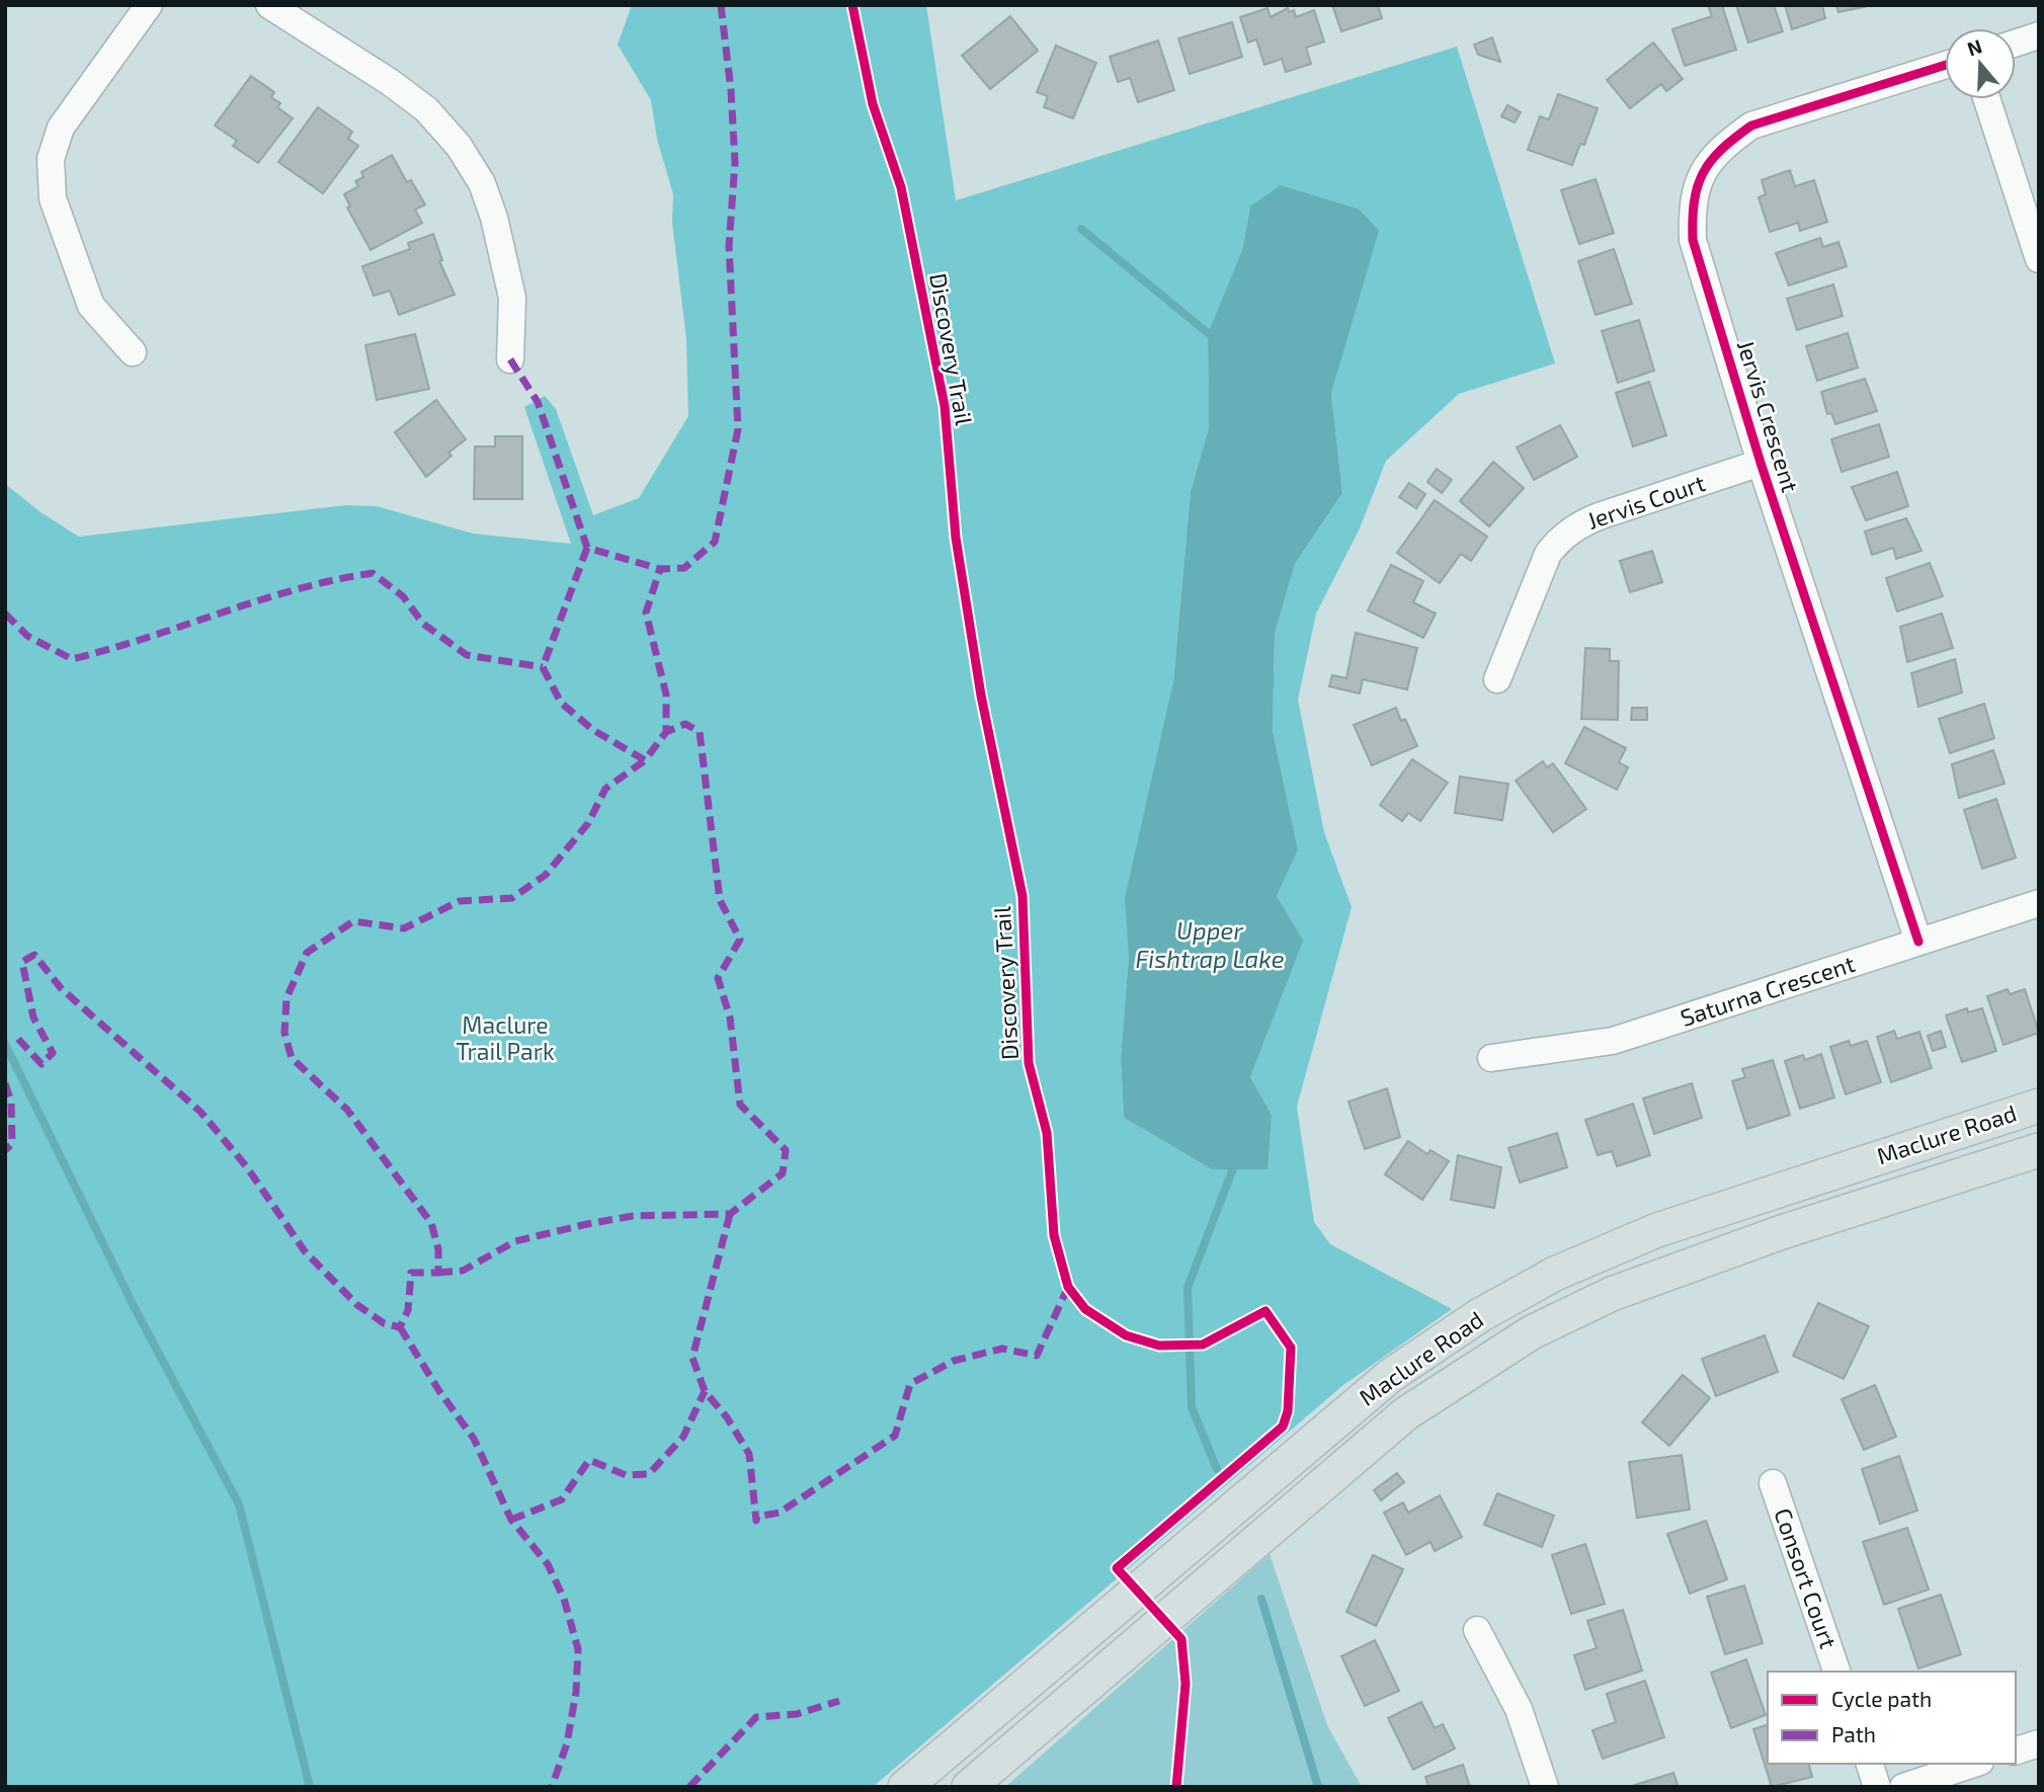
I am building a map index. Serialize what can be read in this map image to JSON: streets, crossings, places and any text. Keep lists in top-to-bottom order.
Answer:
{
  "streets": {
    "main road": ["Maclure Road"],
    "street": [
      "Jervis Crescent",
      "Jervis Court",
      "Saturna Crescent",
      "Consort Court"
    ],
    "cycle path": ["Discovery Trail"]
  },
  "crossings": [
    ["Jervis Crescent", "Jervis Court"],
    ["Jervis Crescent", "Saturna Crescent"]
  ],
  "water": ["Upper Fishtrap Lake"],
  "parks": ["Maclure Trail Park"],
  "legend": ["Cycle path", "Path"],
  "north": "top"
}
